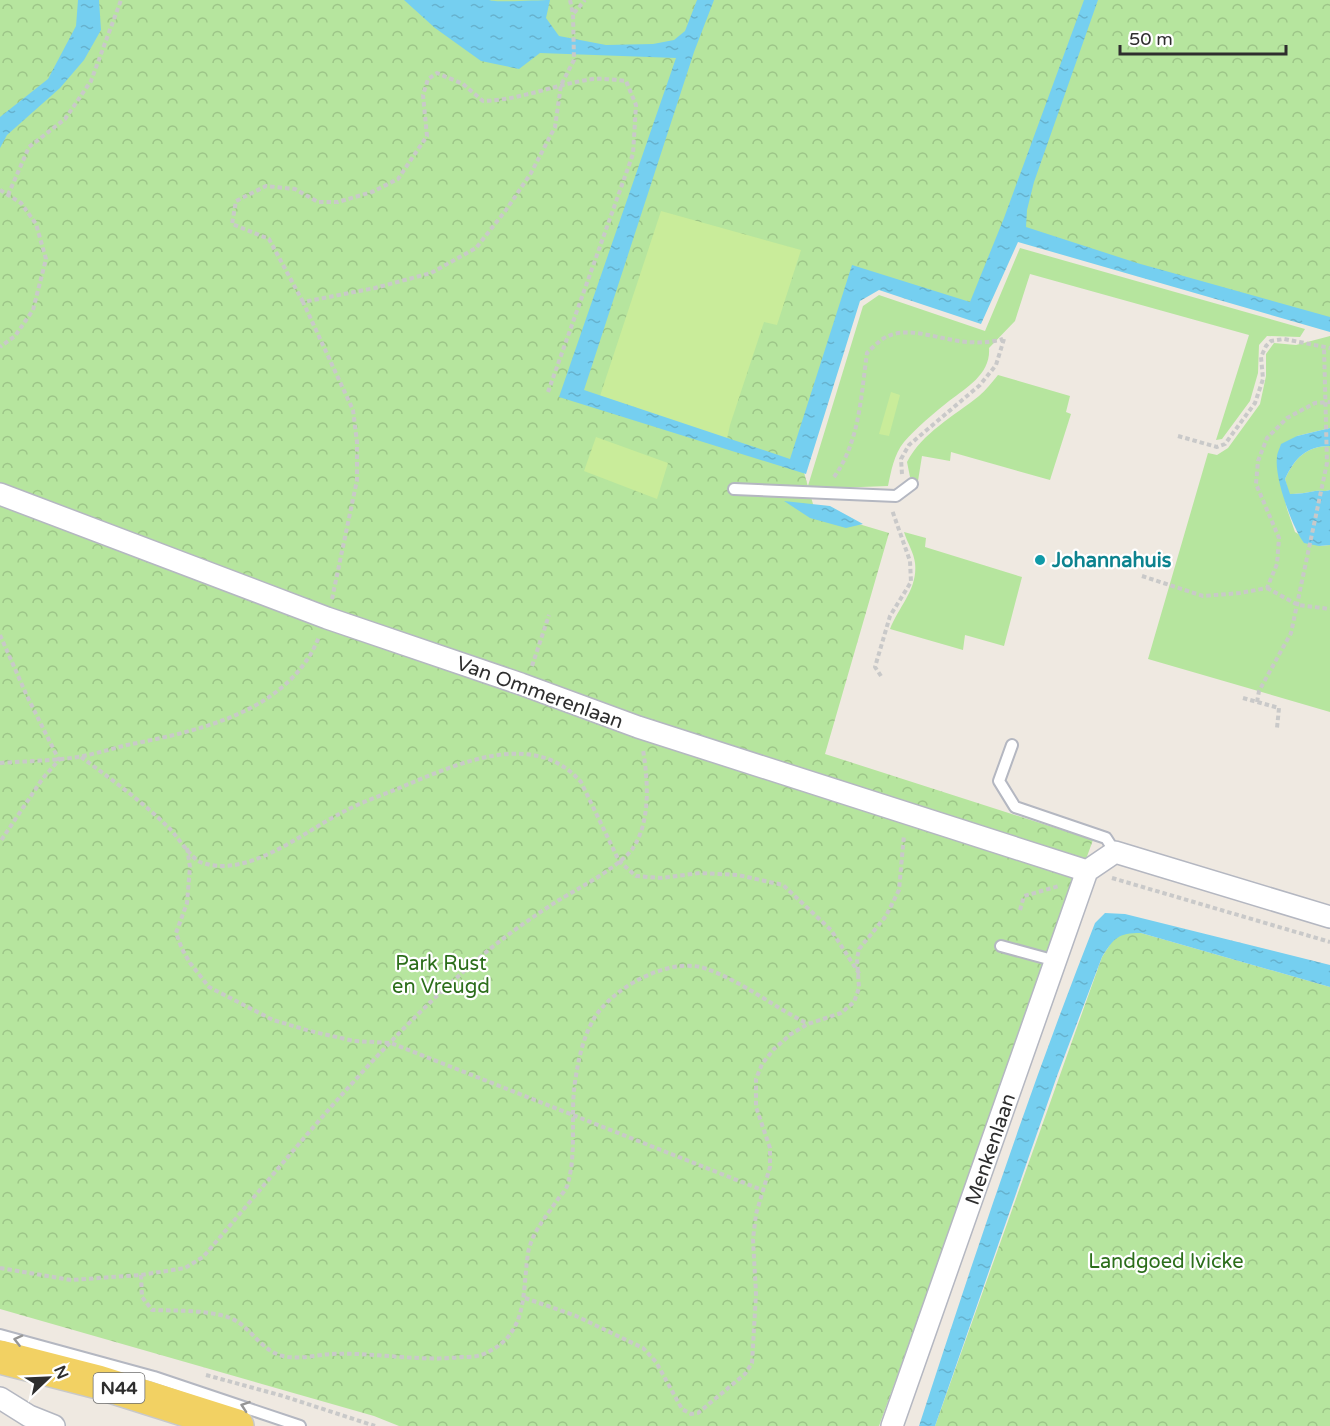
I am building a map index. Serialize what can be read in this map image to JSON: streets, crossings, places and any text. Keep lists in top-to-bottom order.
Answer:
{
  "streets": {
    "main road": ["N44"],
    "street": ["Van Ommerenlaan", "Menkenlaan"]
  },
  "crossings": [
    ["Van Ommerenlaan", "Menkenlaan"]
  ],
  "parks": ["Park Rust en Vreugd", "Landgoed Ivicke"],
  "places": ["Johannahuis"],
  "scale_bar": "50 m",
  "north": "top right"
}
